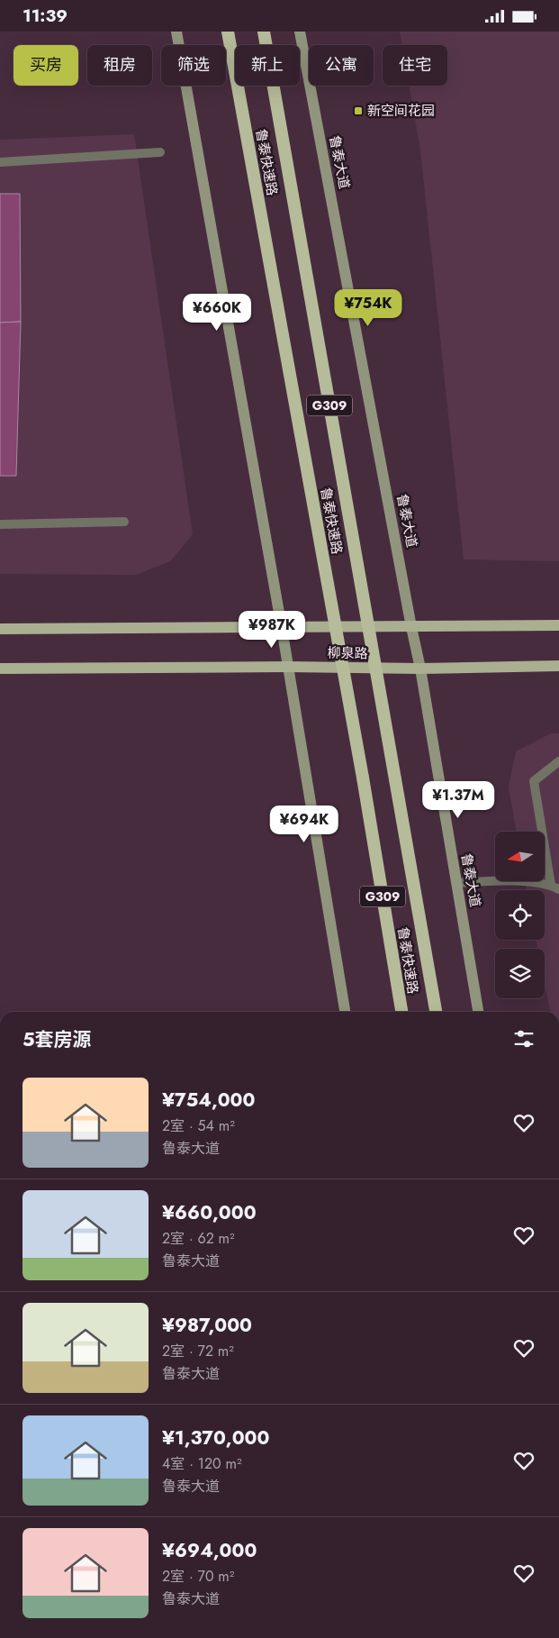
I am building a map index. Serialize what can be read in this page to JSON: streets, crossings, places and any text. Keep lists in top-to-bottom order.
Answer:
{
  "streets": {
    "highway": ["鲁泰快速路", "G309"],
    "main road": ["鲁泰大道", "柳泉路"]
  },
  "crossings": [
    ["鲁泰大道", "柳泉路"]
  ],
  "places": {
    "transit": ["新空间花园"]
  },
  "north": "left",
  "page": {
    "status": "11:39",
    "chip": [
      "买房",
      "租房",
      "筛选",
      "新上",
      "公寓",
      "住宅"
    ],
    "price": [
      "¥754K",
      "¥660K",
      "¥987K",
      "¥1.37M",
      "¥694K"
    ],
    "heading": "5套房源",
    "list": [
      {
        "name": "¥754,000",
        "note": "2室 · 54 m² · 鲁泰大道"
      },
      {
        "name": "¥660,000",
        "note": "2室 · 62 m² · 鲁泰大道"
      },
      {
        "name": "¥987,000",
        "note": "2室 · 72 m² · 鲁泰大道"
      },
      {
        "name": "¥1,370,000",
        "note": "4室 · 120 m² · 鲁泰大道"
      },
      {
        "name": "¥694,000",
        "note": "2室 · 70 m² · 鲁泰大道"
      }
    ]
  }
}
